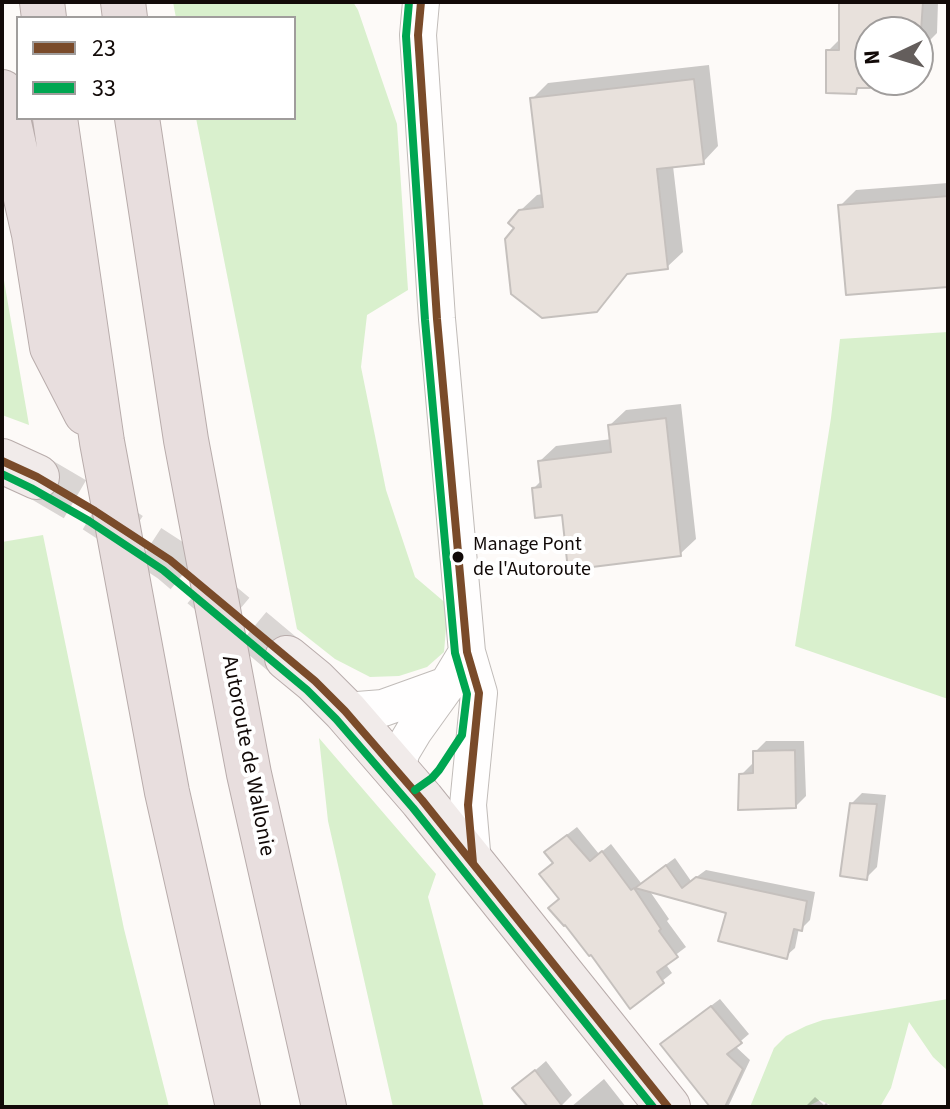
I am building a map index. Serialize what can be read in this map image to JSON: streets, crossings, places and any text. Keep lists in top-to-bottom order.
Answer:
{
  "streets": {
    "highway": ["Autoroute de Wallonie"]
  },
  "places": ["Manage Pont de l'Autoroute"],
  "lines": ["transit line 23", "transit line 33"],
  "legend": ["23", "33"],
  "north": "left"
}
